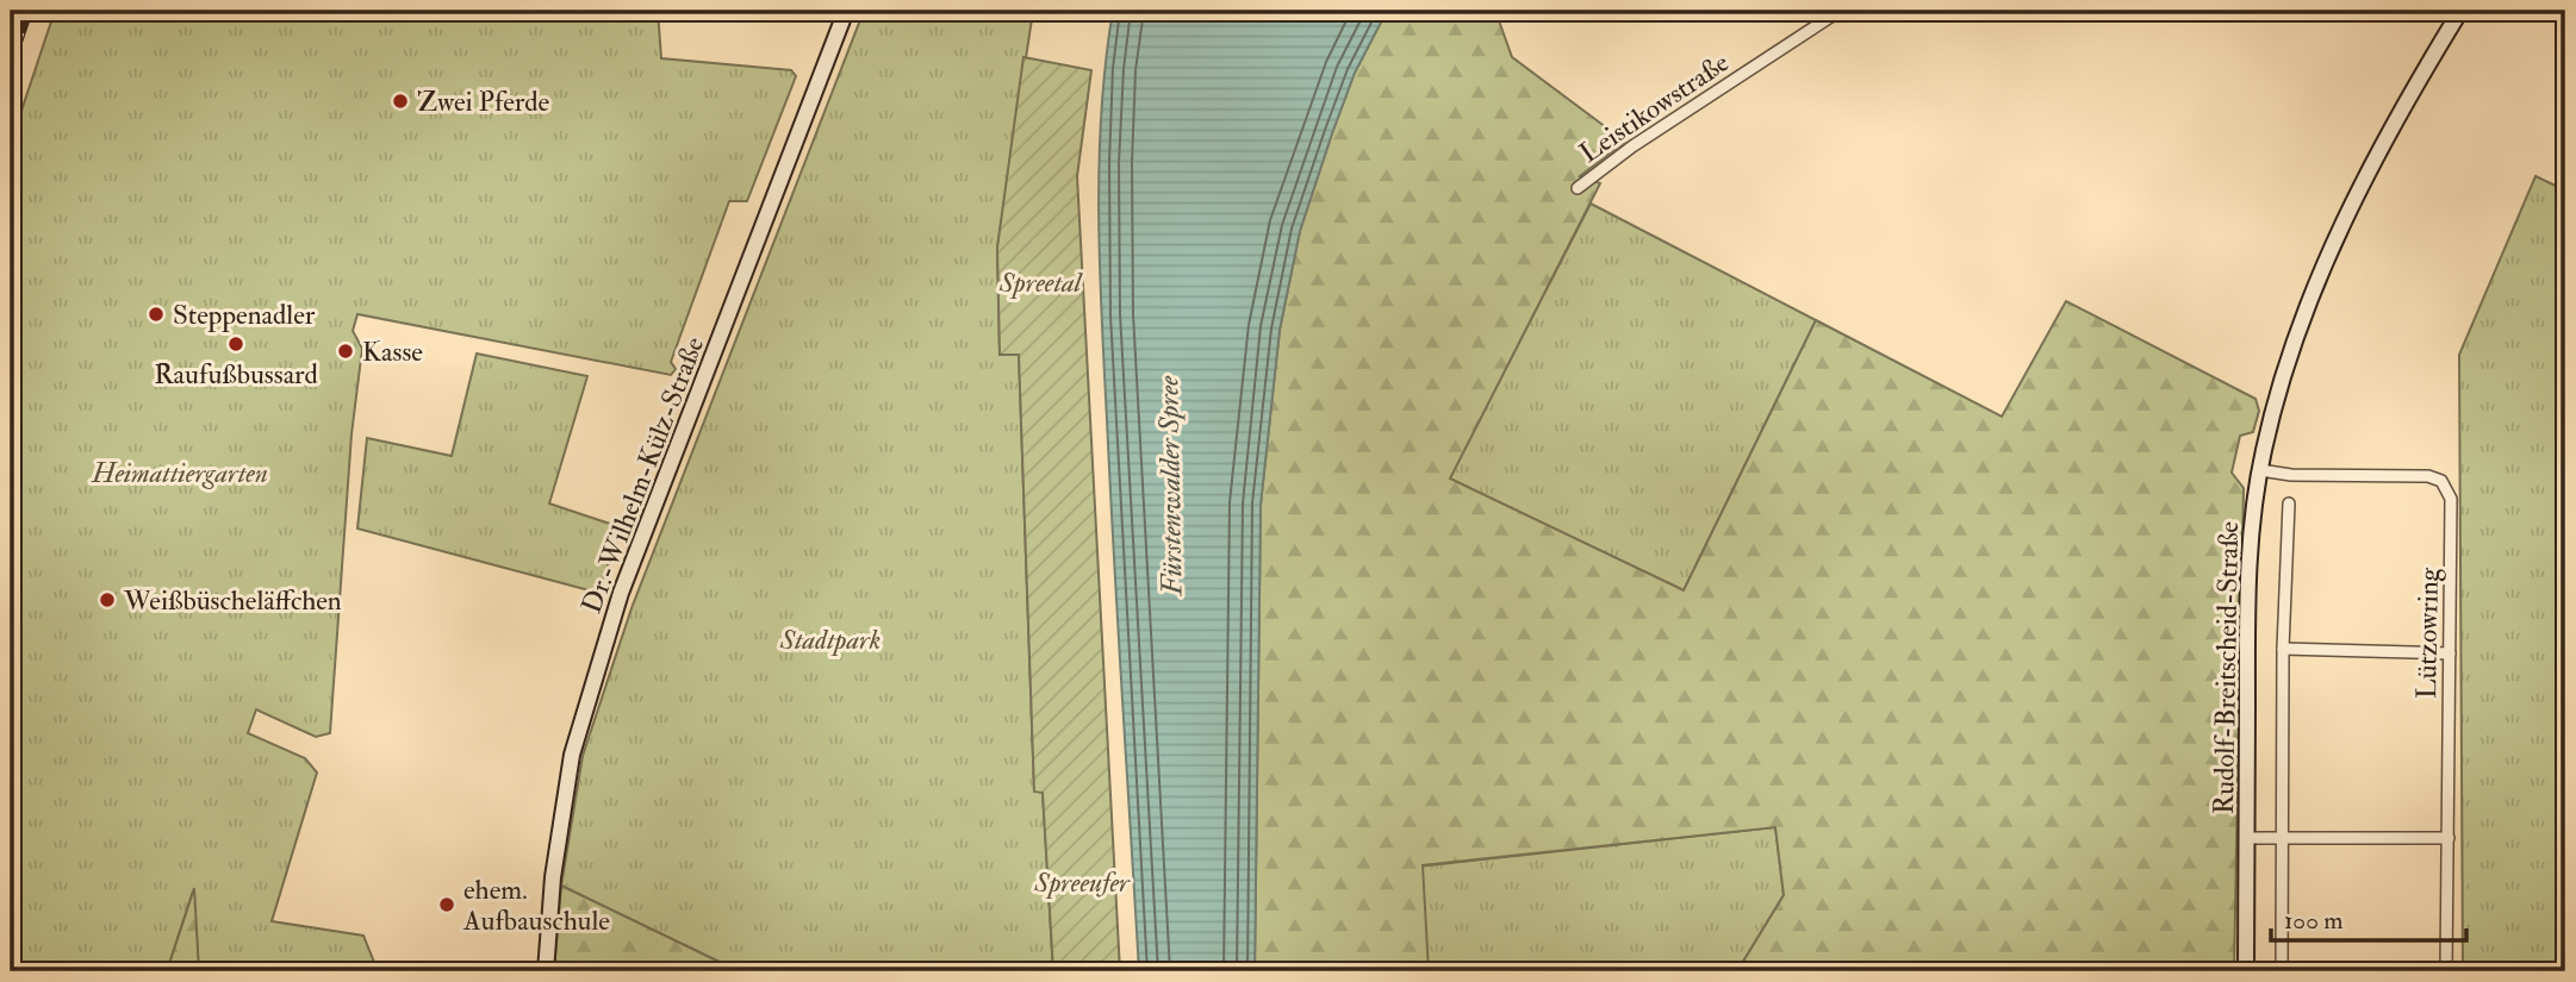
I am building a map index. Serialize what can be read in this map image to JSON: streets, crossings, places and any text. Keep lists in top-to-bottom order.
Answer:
{
  "streets": {
    "main road": ["Dr.-Wilhelm-Külz-Straße", "Rudolf-Breitscheid-Straße"],
    "street": ["Leistikowstraße", "Lützowring"]
  },
  "crossings": [
    ["Lützowring", "Rudolf-Breitscheid-Straße"]
  ],
  "water": ["Fürstenwalder Spree"],
  "parks": [
    "Spreetal",
    "Heimattiergarten",
    "Stadtpark",
    "Spreeufer"
  ],
  "places": [
    "Zwei Pferde",
    "Steppenadler",
    "Raufußbussard",
    "Kasse",
    "Weißbüscheläffchen",
    "ehem. Aufbauschule"
  ],
  "scale_bar": "100 m"
}
